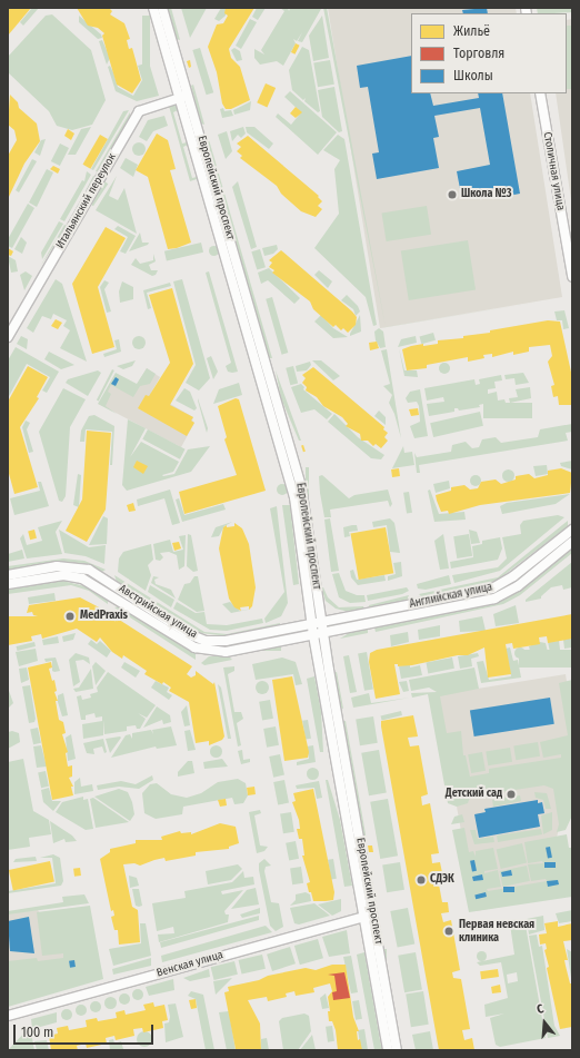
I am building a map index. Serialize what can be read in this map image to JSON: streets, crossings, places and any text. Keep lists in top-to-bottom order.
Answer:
{
  "streets": {
    "street": [
      "Столичная улица",
      "Европейский проспект",
      "Итальянский переулок",
      "Английская улица",
      "Австрийская улица",
      "Венская улица"
    ]
  },
  "crossings": [
    ["Европейский проспект", "Итальянский переулок"],
    ["Европейский проспект", "Английская улица"],
    ["Европейский проспект", "Австрийская улица"],
    ["Европейский проспект", "Венская улица"],
    ["Английская улица", "Австрийская улица"]
  ],
  "places": [
    "Школа №3",
    "MedPraxis",
    "Детский сад",
    "СДЭК",
    "Первая невская клиника"
  ],
  "legend": ["Жильё", "Торговля", "Школы"],
  "scale_bar": "100 m",
  "north": "top"
}
